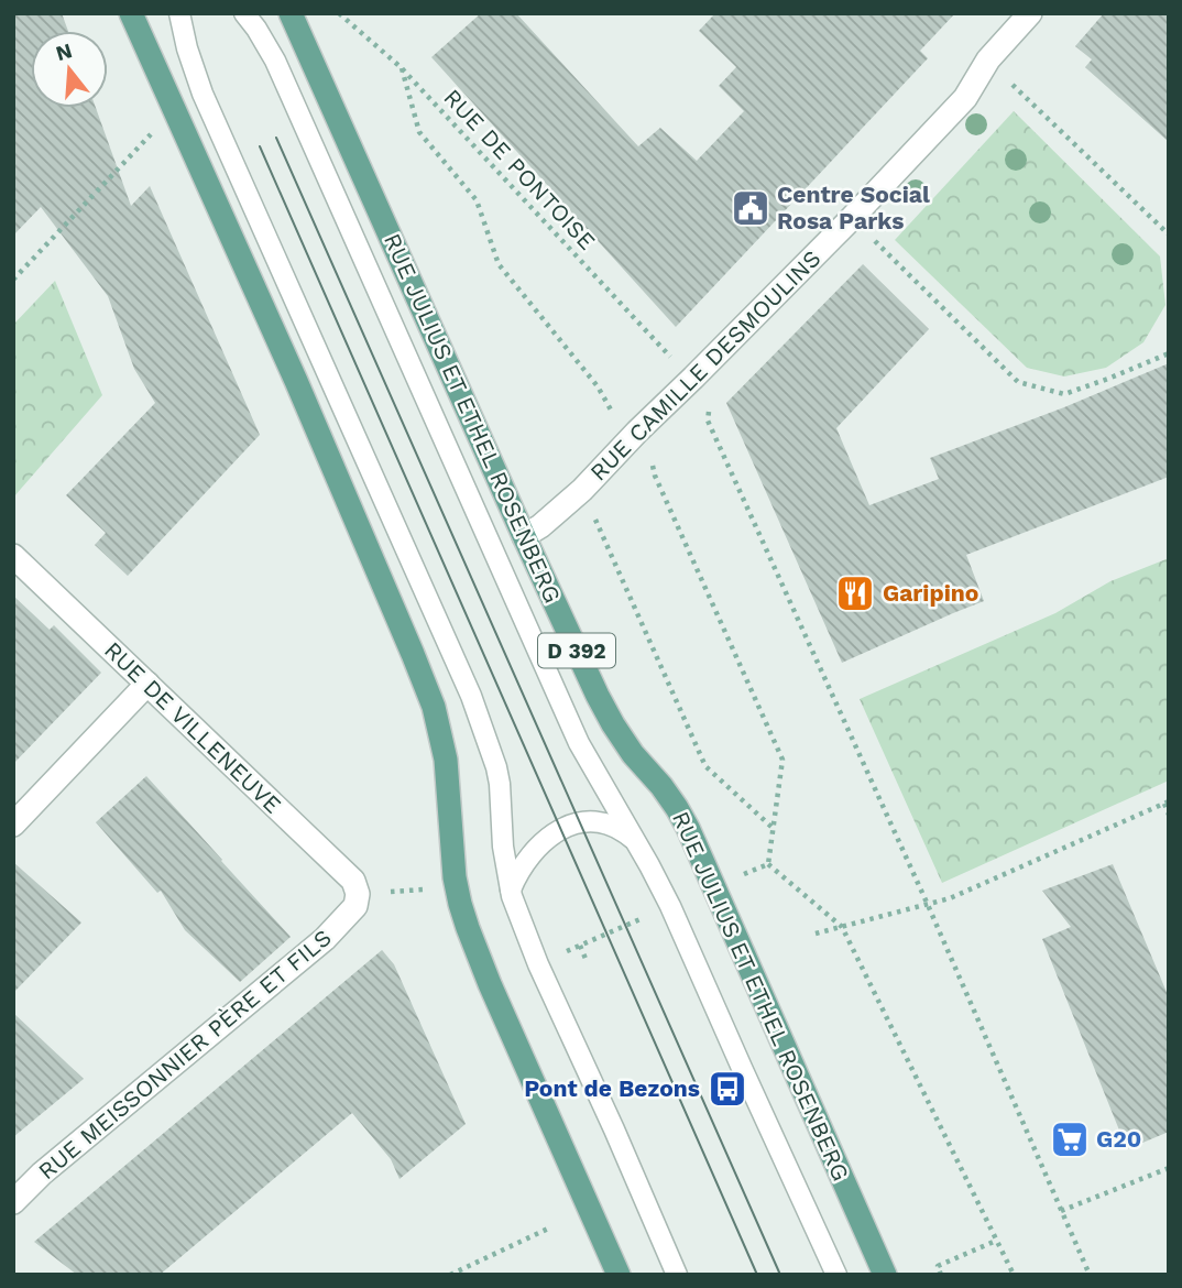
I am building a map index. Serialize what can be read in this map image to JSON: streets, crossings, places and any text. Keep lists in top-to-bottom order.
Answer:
{
  "streets": {
    "main road": ["RUE JULIUS ET ETHEL ROSENBERG", "D 392"],
    "street": ["RUE CAMILLE DESMOULINS", "RUE DE VILLENEUVE", "RUE MEISSONNIER PÈRE ET FILS"],
    "path": ["RUE DE PONTOISE"]
  },
  "crossings": [
    ["RUE CAMILLE DESMOULINS", "RUE JULIUS ET ETHEL ROSENBERG"],
    ["RUE DE VILLENEUVE", "RUE MEISSONNIER PÈRE ET FILS"]
  ],
  "places": {
    "public building": ["Centre Social Rosa Parks"],
    "restaurant": ["Garipino"],
    "bus stop": ["Pont de Bezons"],
    "supermarket": ["G20"]
  },
  "north": "top"
}
